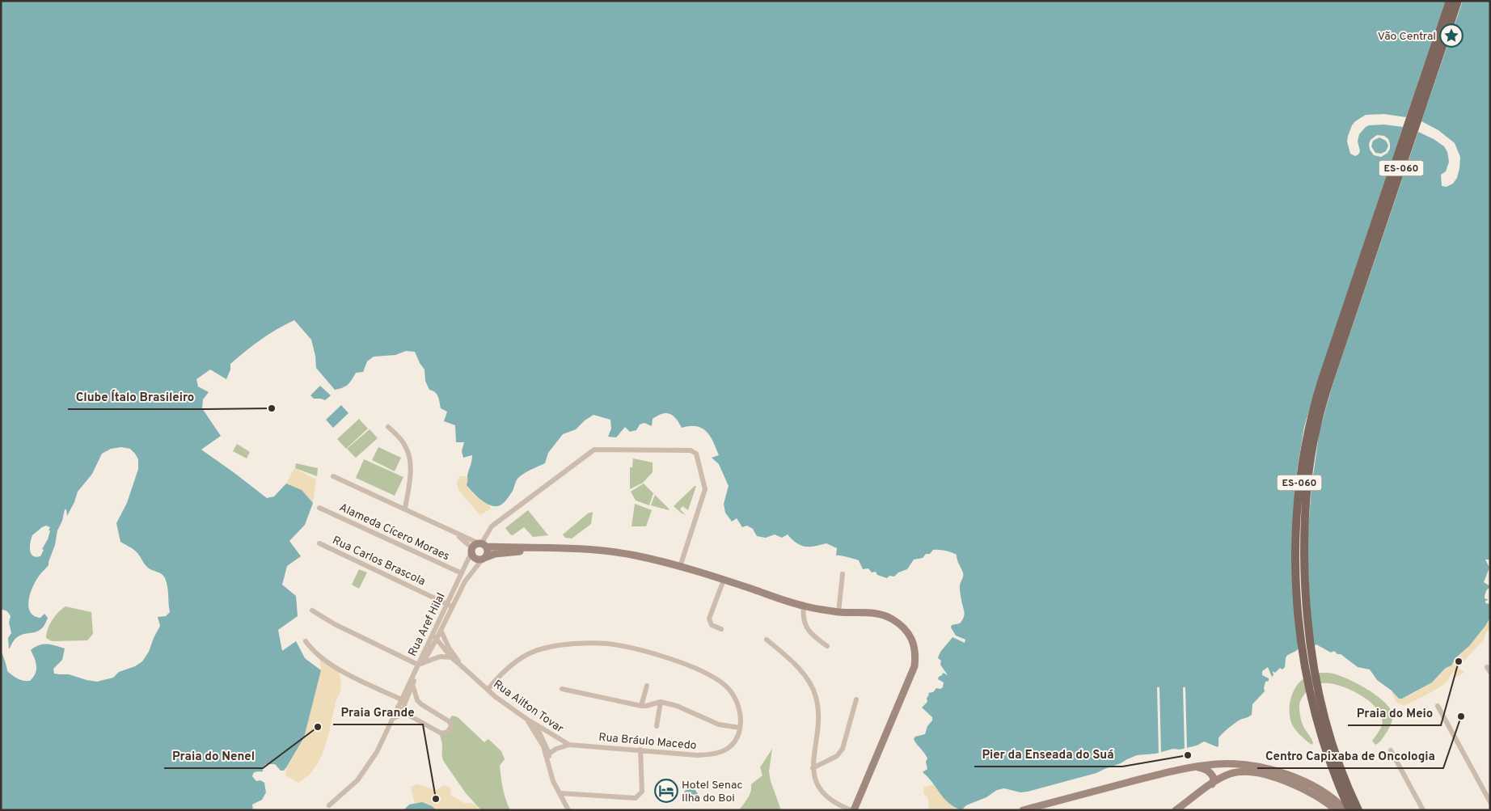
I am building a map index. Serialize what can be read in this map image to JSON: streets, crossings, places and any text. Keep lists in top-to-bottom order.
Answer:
{
  "streets": {
    "main road": ["ES-060"],
    "street": [
      "Alameda Cícero Moraes",
      "Rua Carlos Brascola",
      "Rua Aref Hilal",
      "Rua Ailton Tovar",
      "Rua Bráulo Macedo"
    ]
  },
  "crossings": [
    ["Alameda Cícero Moraes", "Rua Aref Hilal"],
    ["Rua Carlos Brascola", "Rua Aref Hilal"],
    ["Rua Aref Hilal", "Rua Ailton Tovar"],
    ["Rua Ailton Tovar", "Rua Bráulo Macedo"]
  ],
  "places": {
    "place": ["Vão Central"],
    "other": [
      "Clube Ítalo Brasileiro",
      "Praia do Meio",
      "Centro Capixaba de Oncologia",
      "Praia do Nenel",
      "Pier da Enseada do Suá",
      "Praia Grande"
    ],
    "hotel": ["Hotel Senac Ilha do Boi"]
  }
}
